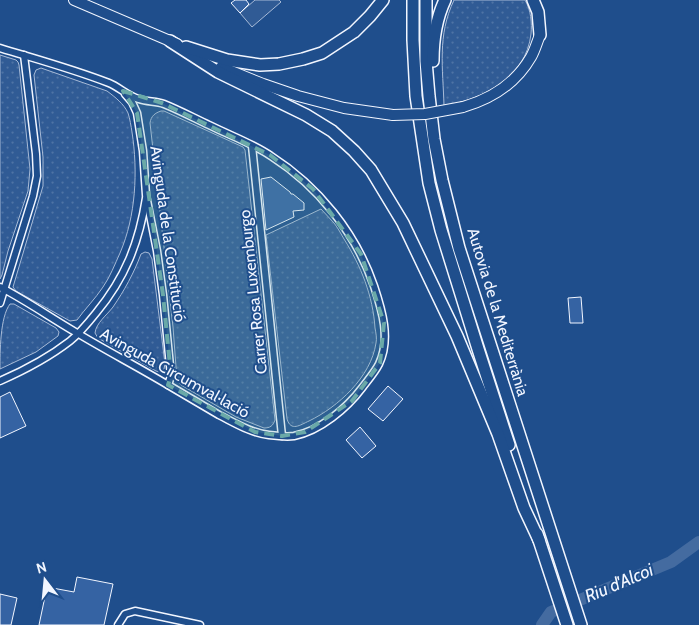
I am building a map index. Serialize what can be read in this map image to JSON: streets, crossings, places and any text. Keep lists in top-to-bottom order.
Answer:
{
  "streets": {
    "highway": ["Autovia de la Mediterrània"],
    "street": ["Avinguda de la Constitució", "Carrer Rosa Luxemburgo", "Avinguda Circumval·lació"]
  },
  "crossings": [
    ["Avinguda de la Constitució", "Avinguda Circumval·lació"],
    ["Carrer Rosa Luxemburgo", "Avinguda Circumval·lació"]
  ],
  "water": ["Riu d'Alcoi"],
  "north": "top"
}
